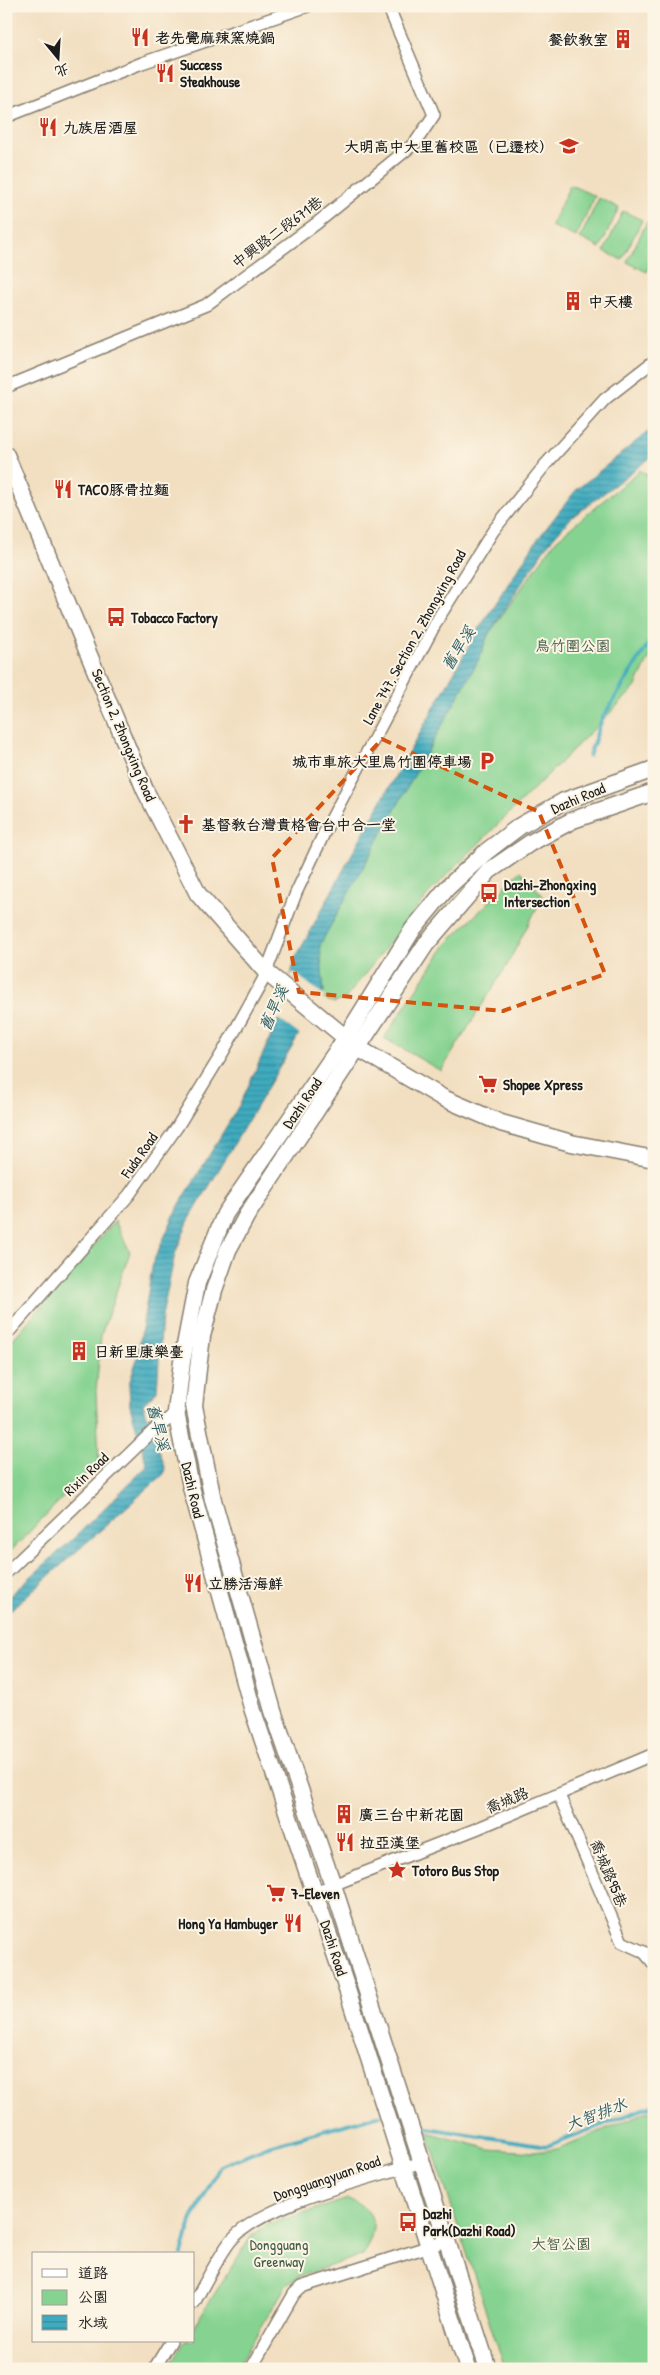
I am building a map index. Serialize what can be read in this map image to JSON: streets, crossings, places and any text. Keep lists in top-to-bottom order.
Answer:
{
  "streets": {
    "street": [
      "中興路二段671巷",
      "Lane 747, Section 2, Zhongxing Road",
      "Section 2, Zhongxing Road",
      "Dazhi Road",
      "Fuda Road",
      "Rixin Road",
      "喬城路",
      "喬城路95巷",
      "Dongguangyuan Road"
    ]
  },
  "crossings": [
    ["Lane 747, Section 2, Zhongxing Road", "Section 2, Zhongxing Road"],
    ["Lane 747, Section 2, Zhongxing Road", "Fuda Road"],
    ["Section 2, Zhongxing Road", "Dazhi Road"],
    ["Section 2, Zhongxing Road", "Fuda Road"],
    ["Dazhi Road", "Rixin Road"],
    ["Dazhi Road", "喬城路"],
    ["Dazhi Road", "Dongguangyuan Road"],
    ["喬城路", "喬城路95巷"]
  ],
  "water": ["舊旱溪", "大智排水"],
  "parks": ["鳥竹圍公園", "大智公園", "Dongguang Greenway"],
  "places": {
    "restaurant": [
      "老先覺麻辣窯燒鍋",
      "Success Steakhouse",
      "九族居酒屋",
      "TACO豚骨拉麵",
      "立勝活海鮮",
      "拉亞漢堡",
      "Hong Ya Hambuger"
    ],
    "building": [
      "餐飲教室",
      "中天樓",
      "日新里康樂臺",
      "廣三台中新花園"
    ],
    "school or university": ["大明高中大里舊校區（已遷校）"],
    "bus stop": ["Tobacco Factory", "Dazhi-Zhongxing Intersection", "Dazhi Park(Dazhi Road)"],
    "parking": ["城市車旅大里鳥竹圍停車場"],
    "church": ["基督教台灣貴格會台中合一堂"],
    "supermarket": ["Shopee Xpress", "7-Eleven"],
    "place": ["Totoro Bus Stop"]
  },
  "legend": ["道路", "公園", "水域"],
  "north": "bottom"
}
